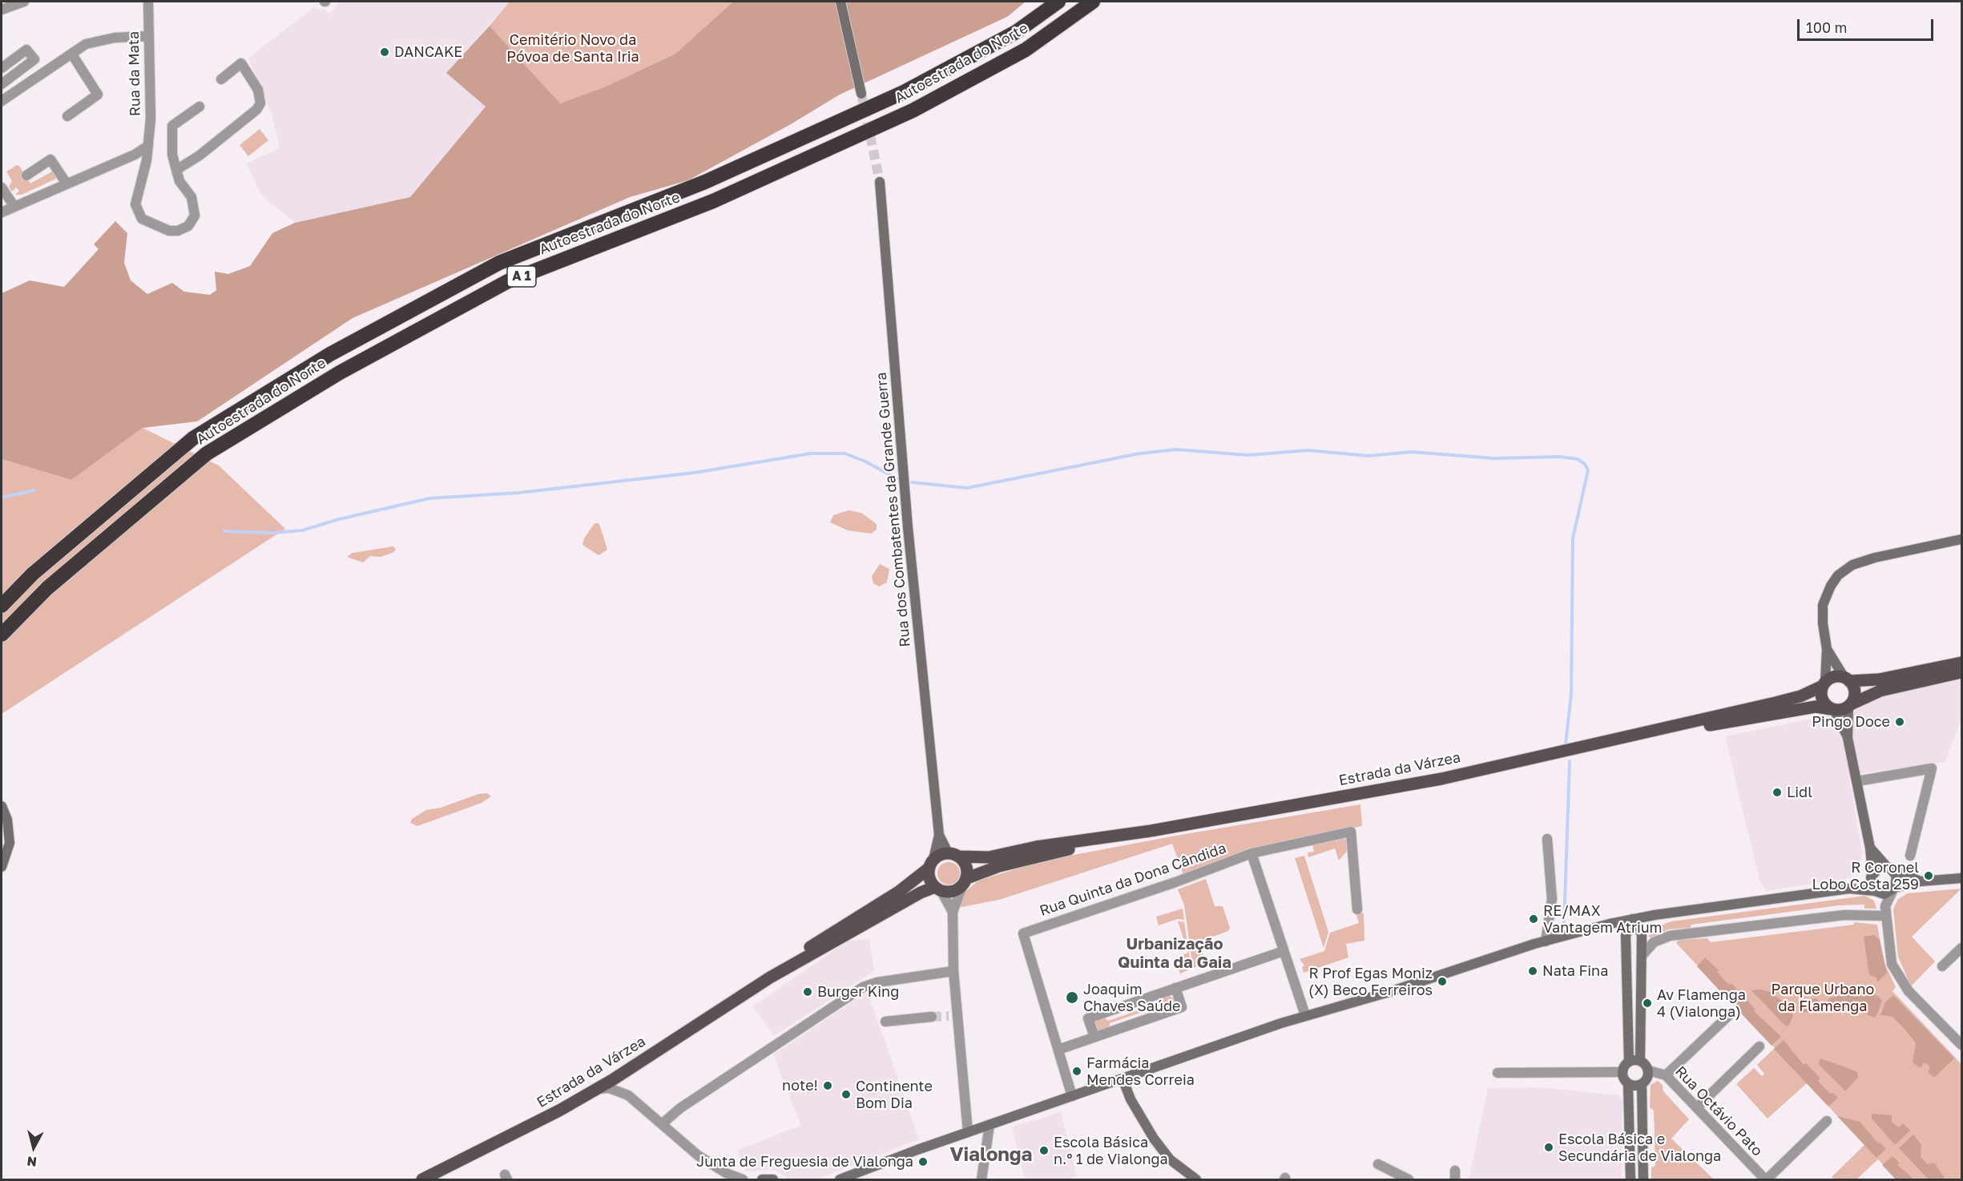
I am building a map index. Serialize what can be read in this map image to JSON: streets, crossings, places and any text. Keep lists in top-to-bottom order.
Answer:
{
  "streets": {
    "highway": ["Autoestrada do Norte", "A 1"],
    "main road": ["Estrada da Várzea"],
    "street": [
      "Rua da Mata",
      "Rua dos Combatentes da Grande Guerra",
      "Rua Quinta da Dona Cândida",
      "Rua Octávio Pato"
    ]
  },
  "crossings": [
    ["Rua dos Combatentes da Grande Guerra", "Estrada da Várzea"]
  ],
  "districts": ["Urbanização Quinta da Gaia", "Vialonga"],
  "parks": ["Cemitério Novo da Póvoa de Santa Iria", "Parque Urbano da Flamenga"],
  "places": [
    "DANCAKE",
    "Pingo Doce",
    "Lidl",
    "R Coronel Lobo Costa 259",
    "RE/MAX Vantagem Atrium",
    "Nata Fina",
    "R Prof Egas Moniz (X) Beco Ferreiros",
    "Burger King",
    "Joaquim Chaves Saúde",
    "Av Flamenga 4 (Vialonga)",
    "Farmácia Mendes Correia",
    "note!",
    "Continente Bom Dia",
    "Escola Básica e Secundária de Vialonga",
    "Escola Básica n.º 1 de Vialonga",
    "Junta de Freguesia de Vialonga"
  ],
  "scale_bar": "100 m",
  "north": "bottom"
}
